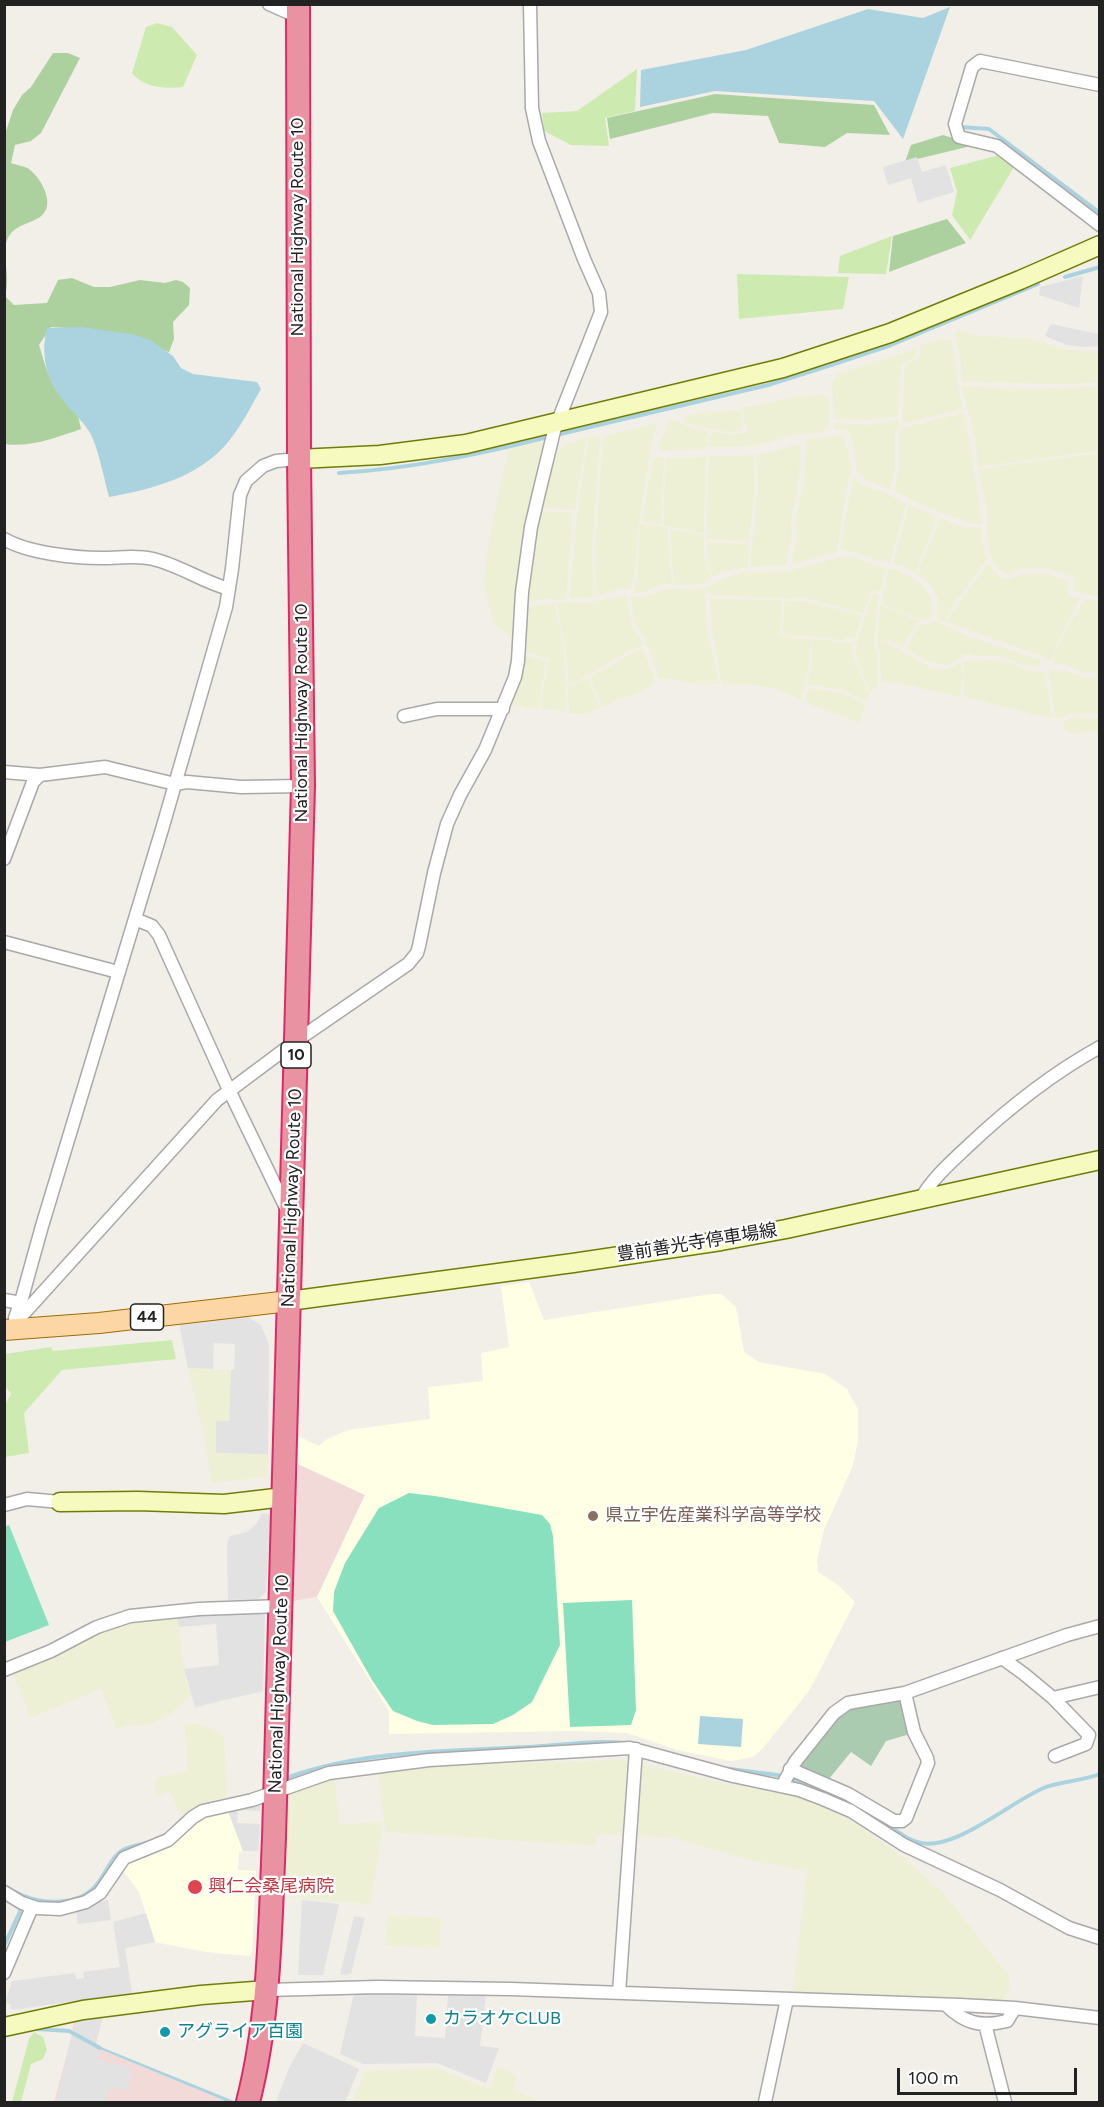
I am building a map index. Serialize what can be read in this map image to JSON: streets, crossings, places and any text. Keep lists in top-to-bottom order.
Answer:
{
  "streets": {
    "highway": ["National Highway Route 10", "10"],
    "main road": ["44"],
    "street": ["豊前善光寺停車場線"]
  },
  "crossings": [
    ["National Highway Route 10", "豊前善光寺停車場線"],
    ["National Highway Route 10", "44"],
    ["豊前善光寺停車場線", "44"]
  ],
  "places": [
    "県立宇佐産業科学高等学校",
    "興仁会桑尾病院",
    "カラオケCLUB",
    "アグライア百園"
  ],
  "scale_bar": "100 m"
}
